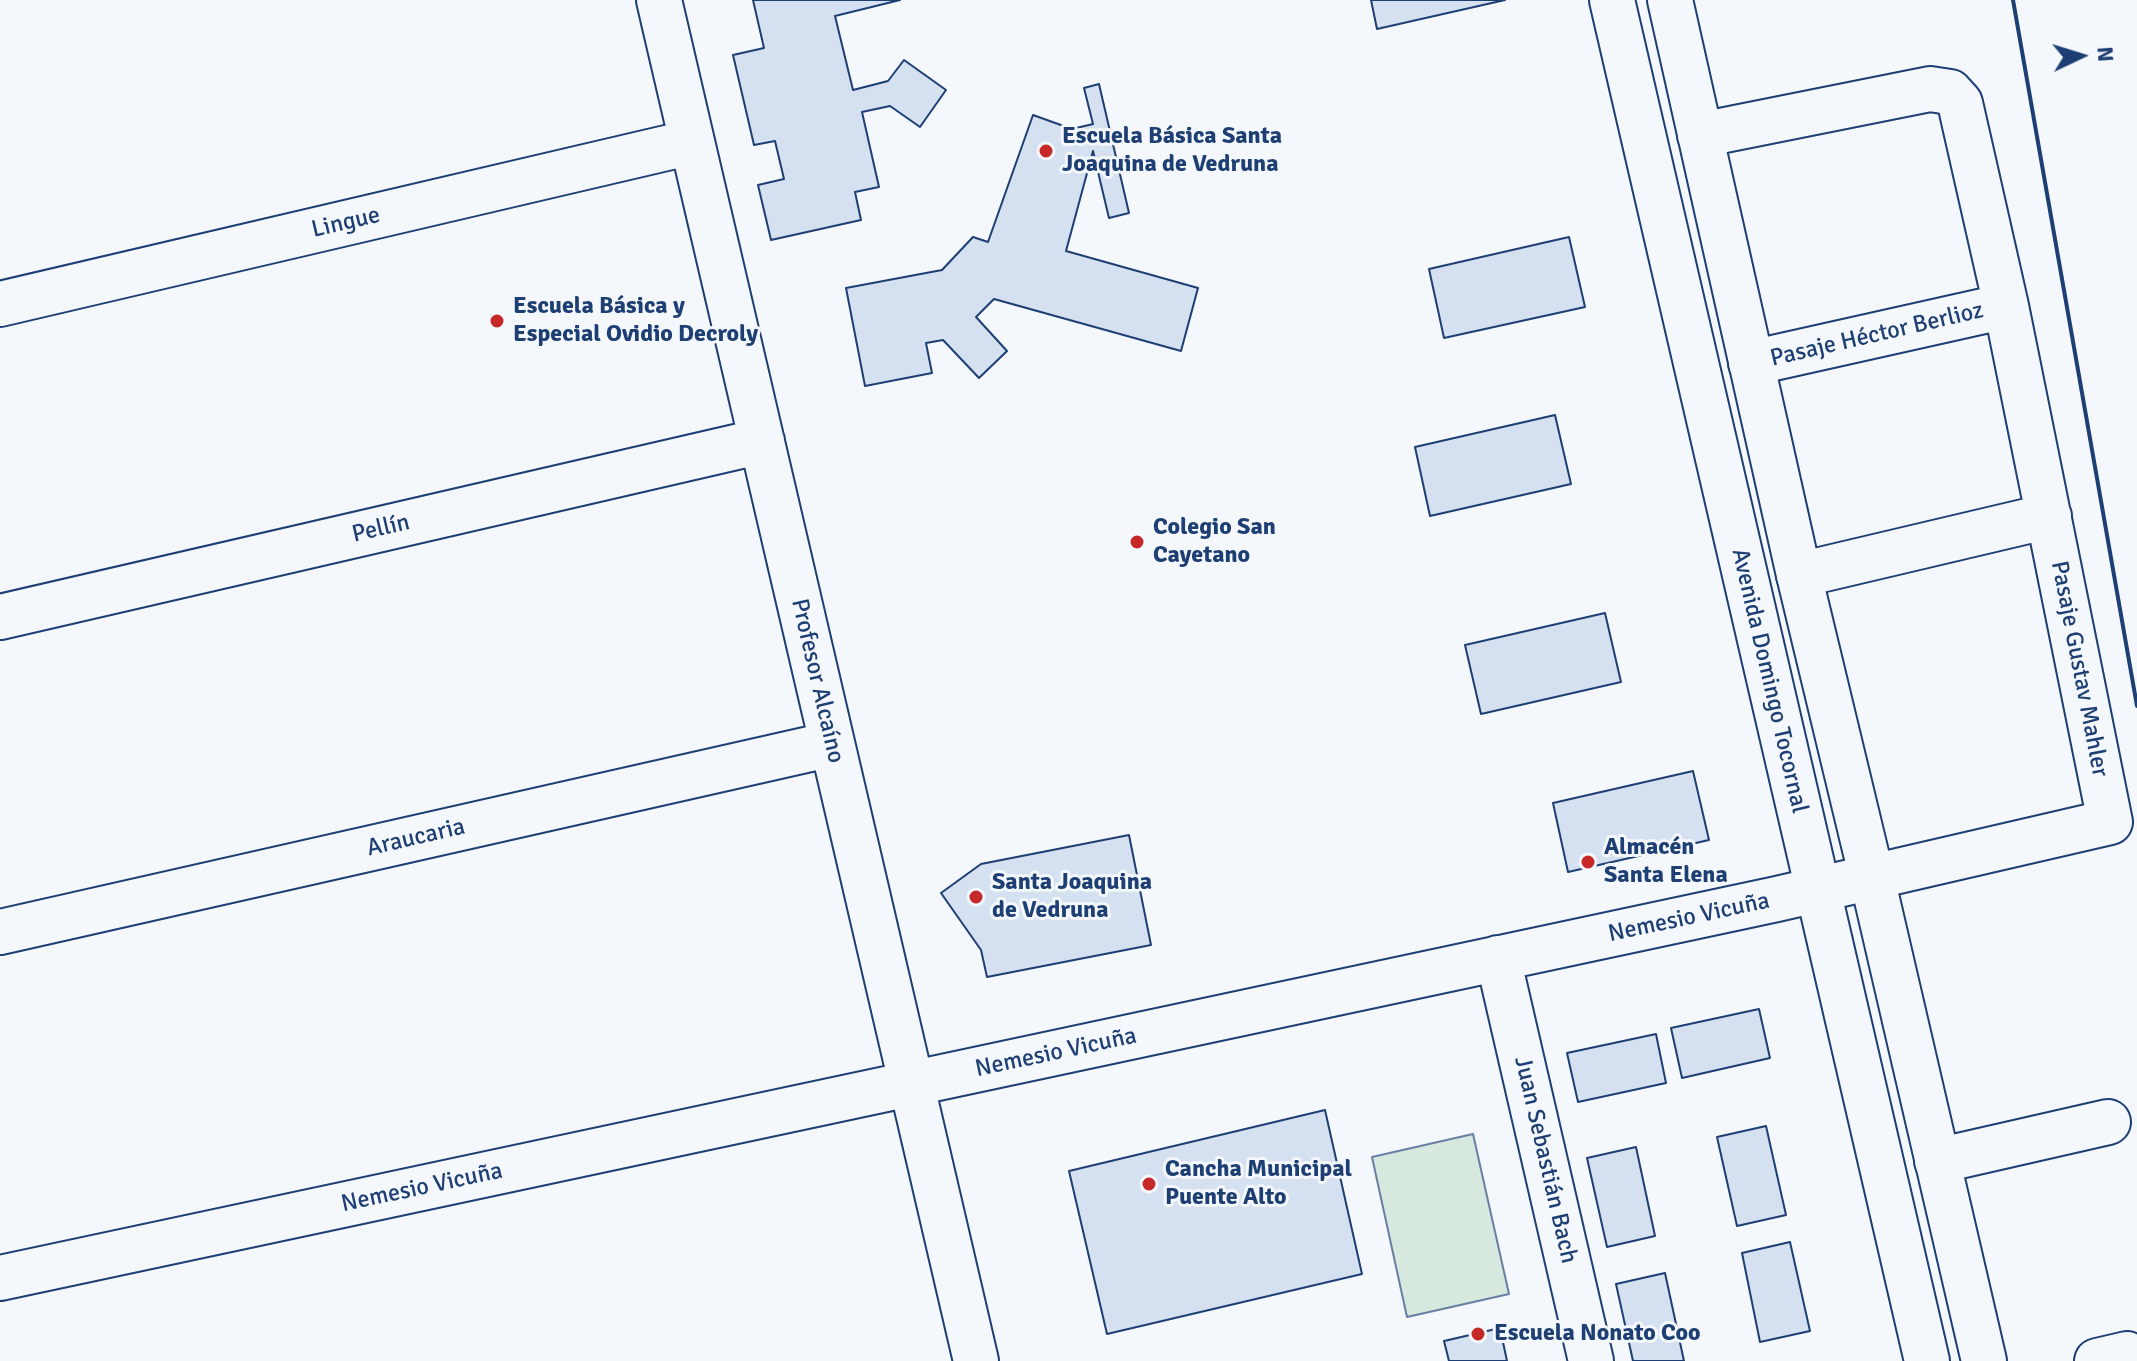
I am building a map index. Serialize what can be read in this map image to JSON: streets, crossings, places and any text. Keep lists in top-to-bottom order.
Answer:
{
  "streets": {
    "street": [
      "Lingue",
      "Pasaje Héctor Berlioz",
      "Pellín",
      "Pasaje Gustav Mahler",
      "Profesor Alcaíno",
      "Avenida Domingo Tocornal",
      "Araucaria",
      "Nemesio Vicuña",
      "Juan Sebastián Bach"
    ]
  },
  "crossings": [
    ["Lingue", "Profesor Alcaíno"],
    ["Pasaje Héctor Berlioz", "Pasaje Gustav Mahler"],
    ["Pellín", "Profesor Alcaíno"],
    ["Pasaje Gustav Mahler", "Nemesio Vicuña"],
    ["Profesor Alcaíno", "Araucaria"],
    ["Profesor Alcaíno", "Nemesio Vicuña"],
    ["Avenida Domingo Tocornal", "Nemesio Vicuña"],
    ["Nemesio Vicuña", "Juan Sebastián Bach"]
  ],
  "places": [
    "Escuela Básica Santa Joaquina de Vedruna",
    "Escuela Básica y Especial Ovidio Decroly",
    "Colegio San Cayetano",
    "Almacén Santa Elena",
    "Santa Joaquina de Vedruna",
    "Cancha Municipal Puente Alto",
    "Escuela Nonato Coo"
  ],
  "north": "right"
}
